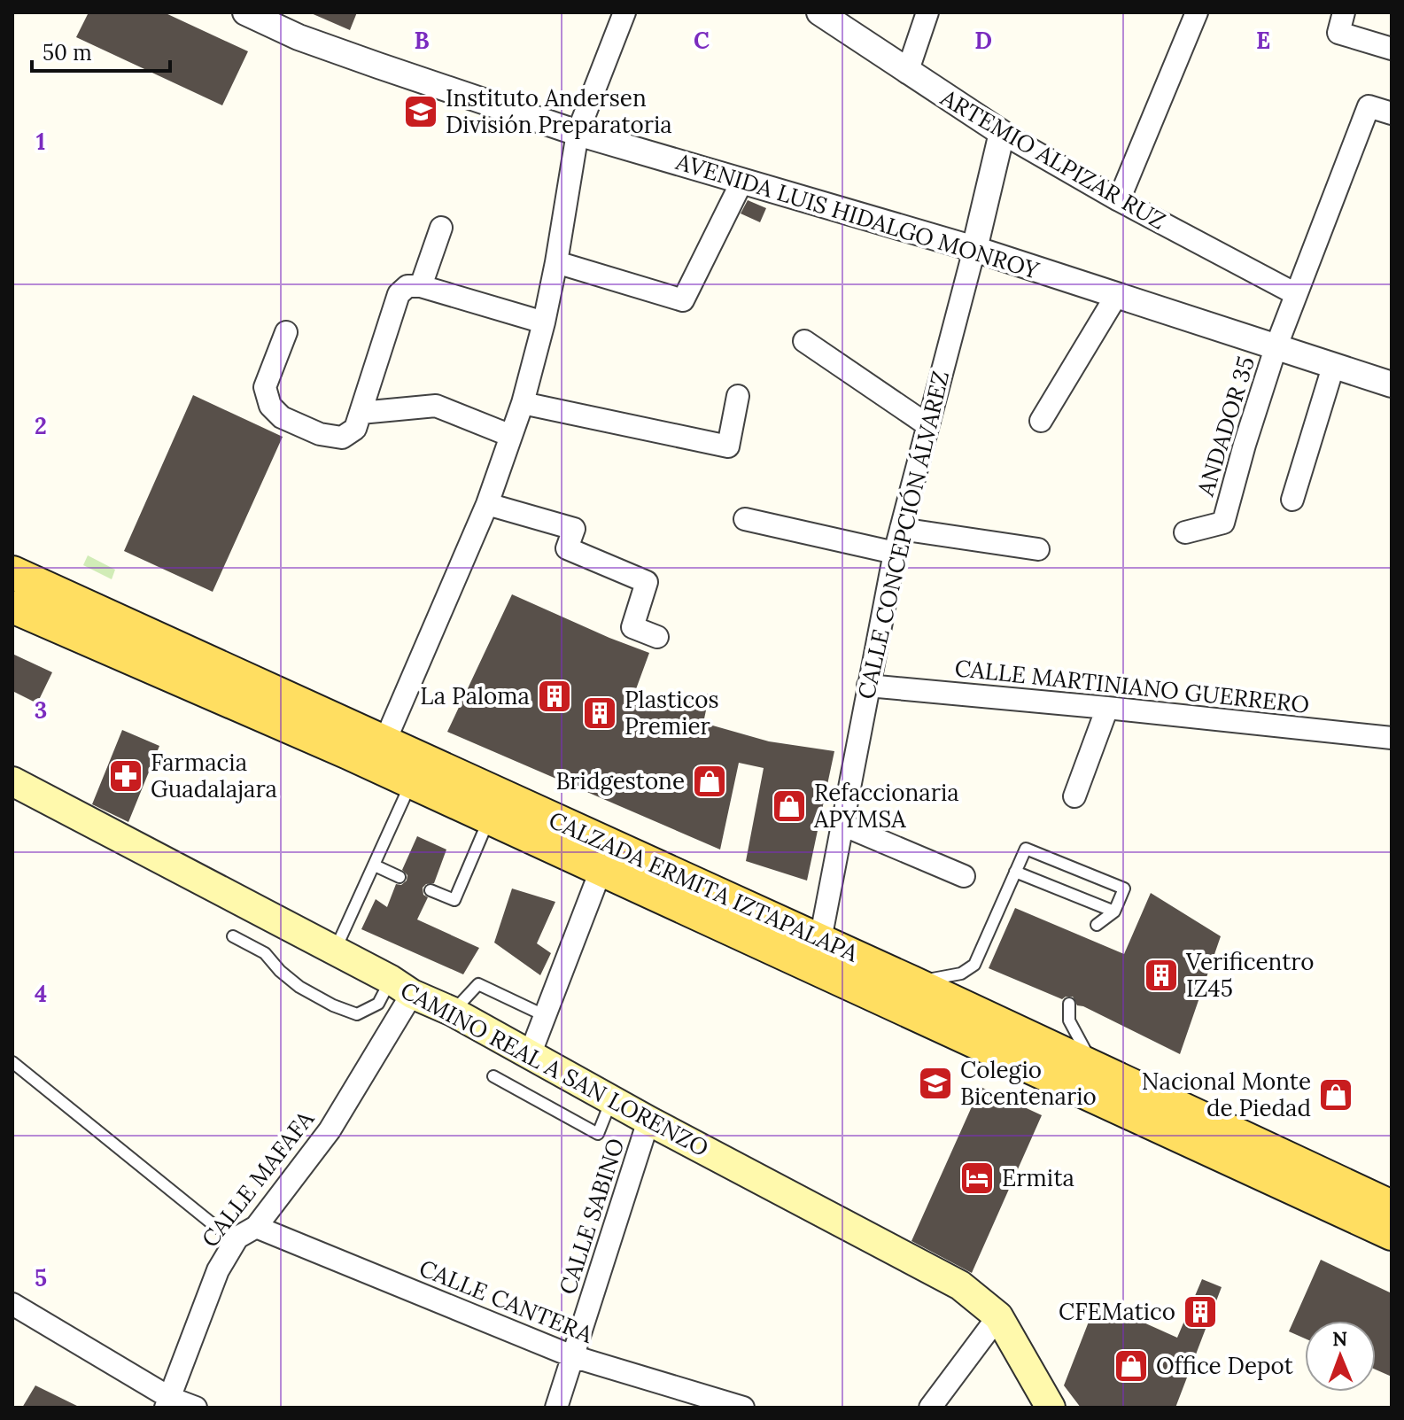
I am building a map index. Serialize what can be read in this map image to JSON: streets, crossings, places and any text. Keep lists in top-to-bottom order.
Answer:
{
  "streets": {
    "main road": ["CALZADA ERMITA IZTAPALAPA", "CAMINO REAL A SAN LORENZO"],
    "street": [
      "ARTEMIO ALPIZAR RUZ",
      "AVENIDA LUIS HIDALGO MONROY",
      "ANDADOR 35",
      "CALLE CONCEPCIÓN ÁLVAREZ",
      "CALLE MARTINIANO GUERRERO",
      "CALLE MAFAFA",
      "CALLE SABINO",
      "CALLE CANTERA"
    ]
  },
  "crossings": [
    ["ARTEMIO ALPIZAR RUZ", "CALLE CONCEPCIÓN ÁLVAREZ"],
    ["AVENIDA LUIS HIDALGO MONROY", "ANDADOR 35"],
    ["AVENIDA LUIS HIDALGO MONROY", "CALLE CONCEPCIÓN ÁLVAREZ"],
    ["CALLE CONCEPCIÓN ÁLVAREZ", "CALLE MARTINIANO GUERRERO"],
    ["CALLE CONCEPCIÓN ÁLVAREZ", "CALZADA ERMITA IZTAPALAPA"],
    ["CAMINO REAL A SAN LORENZO", "CALLE MAFAFA"],
    ["CAMINO REAL A SAN LORENZO", "CALLE SABINO"],
    ["CALLE MAFAFA", "CALLE CANTERA"],
    ["CALLE SABINO", "CALLE CANTERA"]
  ],
  "places": {
    "school or university": ["Instituto Andersen División Preparatoria", "Colegio Bicentenario"],
    "building": [
      "La Paloma",
      "Plasticos Premier",
      "Verificentro IZ45",
      "CFEMatico"
    ],
    "pharmacy": ["Farmacia Guadalajara"],
    "shop": [
      "Bridgestone",
      "Refaccionaria APYMSA",
      "Nacional Monte de Piedad",
      "Office Depot"
    ],
    "hotel": ["Ermita"]
  },
  "scale_bar": "50 m",
  "north": "top",
  "grid": {
    "columns": [
      "B",
      "C",
      "D",
      "E"
    ],
    "rows": [
      "1",
      "2",
      "3",
      "4",
      "5"
    ]
  }
}
